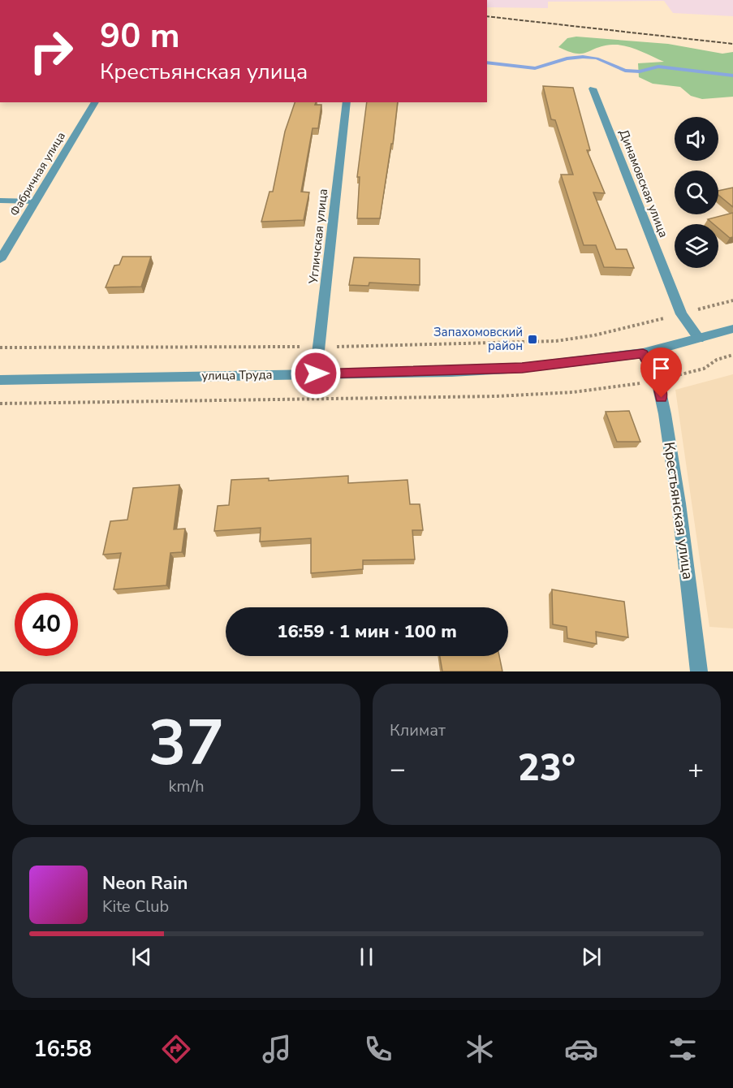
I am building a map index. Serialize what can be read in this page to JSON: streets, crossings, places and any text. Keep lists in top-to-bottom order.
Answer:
{
  "streets": {
    "street": [
      "Фабричная улица",
      "Динамовская улица",
      "Угличская улица",
      "улица Труда",
      "Крестьянская улица"
    ]
  },
  "crossings": [
    ["Динамовская улица", "улица Труда"],
    ["Угличская улица", "улица Труда"],
    ["улица Труда", "Крестьянская улица"]
  ],
  "places": {
    "transit": ["Запахомовский район"]
  },
  "page": {
    "turn": ["90 m", "Крестьянская улица"],
    "limit": "40",
    "trip": "16:59 · 1 мин · 100 m",
    "tile": [
      ["37", "km/h"],
      "Климат"
    ],
    "heat": ["−", "23°", "+"],
    "song": ["Neon Rain", "Kite Club"],
    "tabs": "16:58"
  }
}
